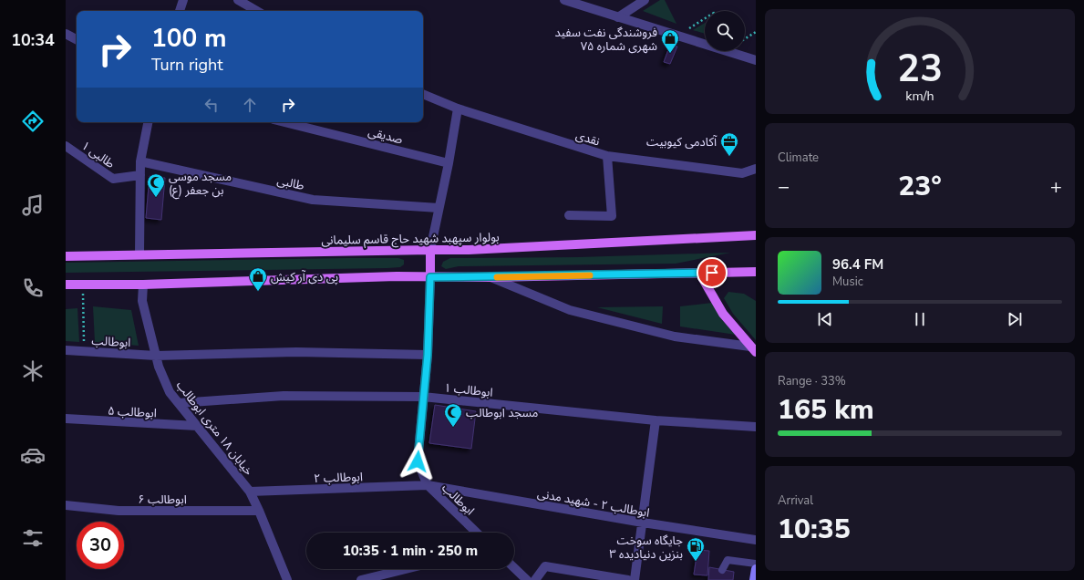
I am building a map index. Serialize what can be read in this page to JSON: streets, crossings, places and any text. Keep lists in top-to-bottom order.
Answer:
{
  "streets": {
    "main road": ["بولوار سپهبد شهید حاج قاسم سلیمانی"],
    "street": [
      "صدیقی",
      "نقدی",
      "طالبی ۱",
      "طالبی",
      "ابوطالب",
      "ابوطالب ۱",
      "ابوطالب ۵",
      "خیابان ۱۸ متری ابوطالب",
      "ابوطالب ۲",
      "ابوطالب ۶",
      "ابوطالب ۲ - شهید مدنی"
    ]
  },
  "crossings": [
    ["ابوطالب", "ابوطالب ۱"],
    ["ابوطالب", "خیابان ۱۸ متری ابوطالب"],
    ["ابوطالب", "ابوطالب ۲"],
    ["ابوطالب", "ابوطالب ۲ - شهید مدنی"],
    ["ابوطالب ۱", "خیابان ۱۸ متری ابوطالب"],
    ["ابوطالب ۵", "خیابان ۱۸ متری ابوطالب"],
    ["خیابان ۱۸ متری ابوطالب", "ابوطالب ۲"],
    ["خیابان ۱۸ متری ابوطالب", "ابوطالب ۶"],
    ["ابوطالب ۲", "ابوطالب ۲ - شهید مدنی"]
  ],
  "places": {
    "shop": ["فروشندگی نفت سفید شهری شماره ۷۵", "پی دی آر کیش"],
    "office": ["آکادمی کیوبیت"],
    "mosque": ["مسجد موسی بن جعفر (ع)", "مسجد ابوطالب"],
    "fuel station": ["جایگاه سوخت بنزین دنیادیده ۳"]
  },
  "page": {
    "tabs": "10:34",
    "turn": ["100 m", "Turn right"],
    "tile": [
      "Climate",
      ["Range · 33%", "165 km"],
      ["Arrival", "10:35"]
    ],
    "heat": ["−", "23°", "+"],
    "song": ["96.4 FM", "Music"],
    "limit": "30",
    "trip": "10:35 · 1 min · 250 m",
    "gauge": ["23", "km/h"]
  }
}
